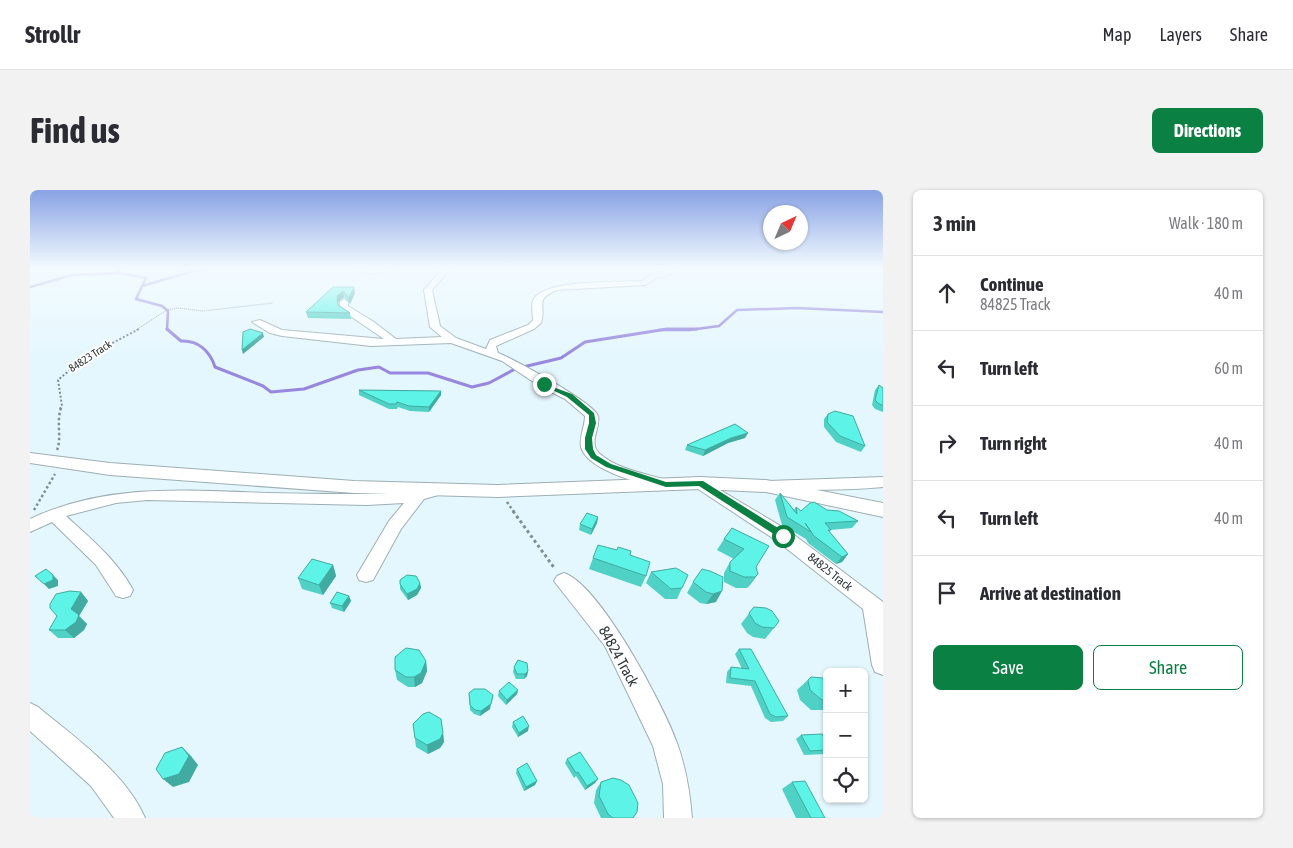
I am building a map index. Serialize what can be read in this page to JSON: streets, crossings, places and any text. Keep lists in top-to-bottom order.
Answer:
{
  "streets": {
    "street": ["84825 Track", "84824 Track"],
    "path": ["84823 Track"]
  },
  "north": "top right",
  "page": {
    "header": "Strollr",
    "nav": ["Map", "Layers", "Share"],
    "buttons": [
      "Directions",
      ["Save", "Share"]
    ],
    "title": "Find us",
    "heading": ["3 min", "Walk · 180 m"],
    "list": [
      ["Continue", "84825 Track", "40 m"],
      ["Turn left", "60 m"],
      ["Turn right", "40 m"],
      ["Turn left", "40 m"],
      "Arrive at destination"
    ],
    "map_buttons": ["+", "−"]
  }
}
